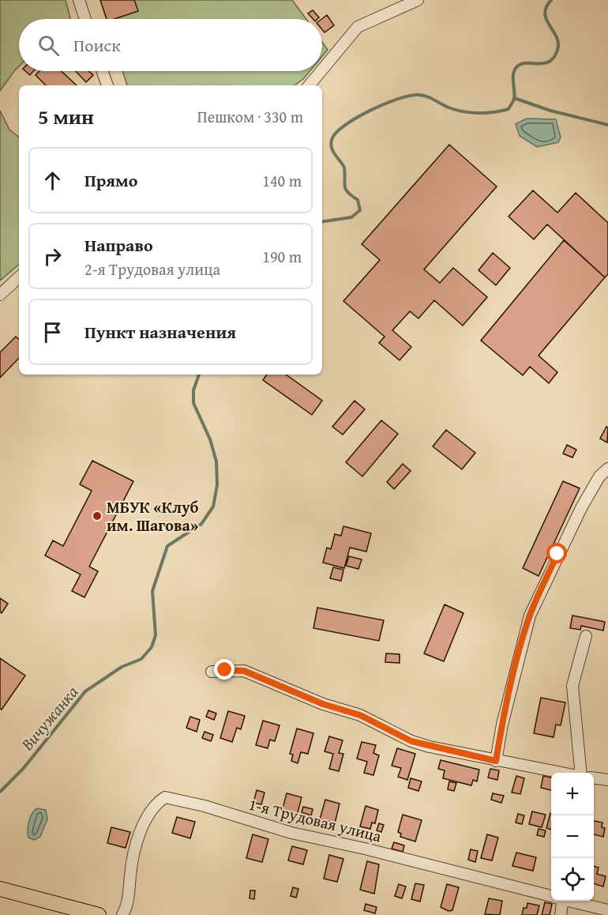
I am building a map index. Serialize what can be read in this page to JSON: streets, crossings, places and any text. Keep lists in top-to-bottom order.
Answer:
{
  "streets": {
    "street": ["1-я Трудовая улица"]
  },
  "water": ["Вичужанка"],
  "places": ["МБУК «Клуб им. Шагова»"],
  "page": {
    "search": "Поиск",
    "heading": ["5 мин", "Пешком · 330 m"],
    "list": [
      ["Прямо", "140 m"],
      ["Направо", "2-я Трудовая улица", "190 m"],
      "Пункт назначения"
    ],
    "map_buttons": ["+", "−"]
  }
}
